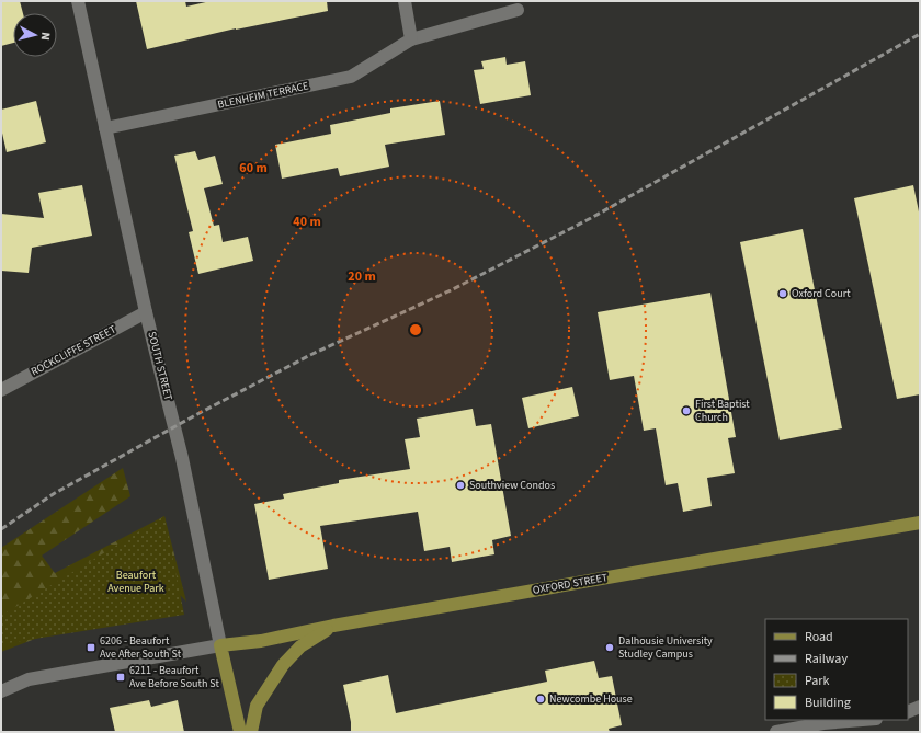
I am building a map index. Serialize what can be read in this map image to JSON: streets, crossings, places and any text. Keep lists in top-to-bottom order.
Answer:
{
  "streets": {
    "main road": ["SOUTH STREET", "OXFORD STREET"],
    "street": ["BLENHEIM TERRACE", "ROCKCLIFFE STREET"]
  },
  "crossings": [
    ["BLENHEIM TERRACE", "SOUTH STREET"],
    ["ROCKCLIFFE STREET", "SOUTH STREET"],
    ["SOUTH STREET", "OXFORD STREET"]
  ],
  "parks": ["Beaufort Avenue Park"],
  "places": {
    "other": [
      "Oxford Court",
      "First Baptist Church",
      "Southview Condos",
      "Dalhousie University Studley Campus",
      "Newcombe House"
    ],
    "transit": ["6206 - Beaufort Ave After South St", "6211 - Beaufort Ave Before South St"]
  },
  "legend": [
    "Road",
    "Railway",
    "Park",
    "Building"
  ],
  "north": "right",
  "rings": ["60 m", "40 m", "20 m"]
}
